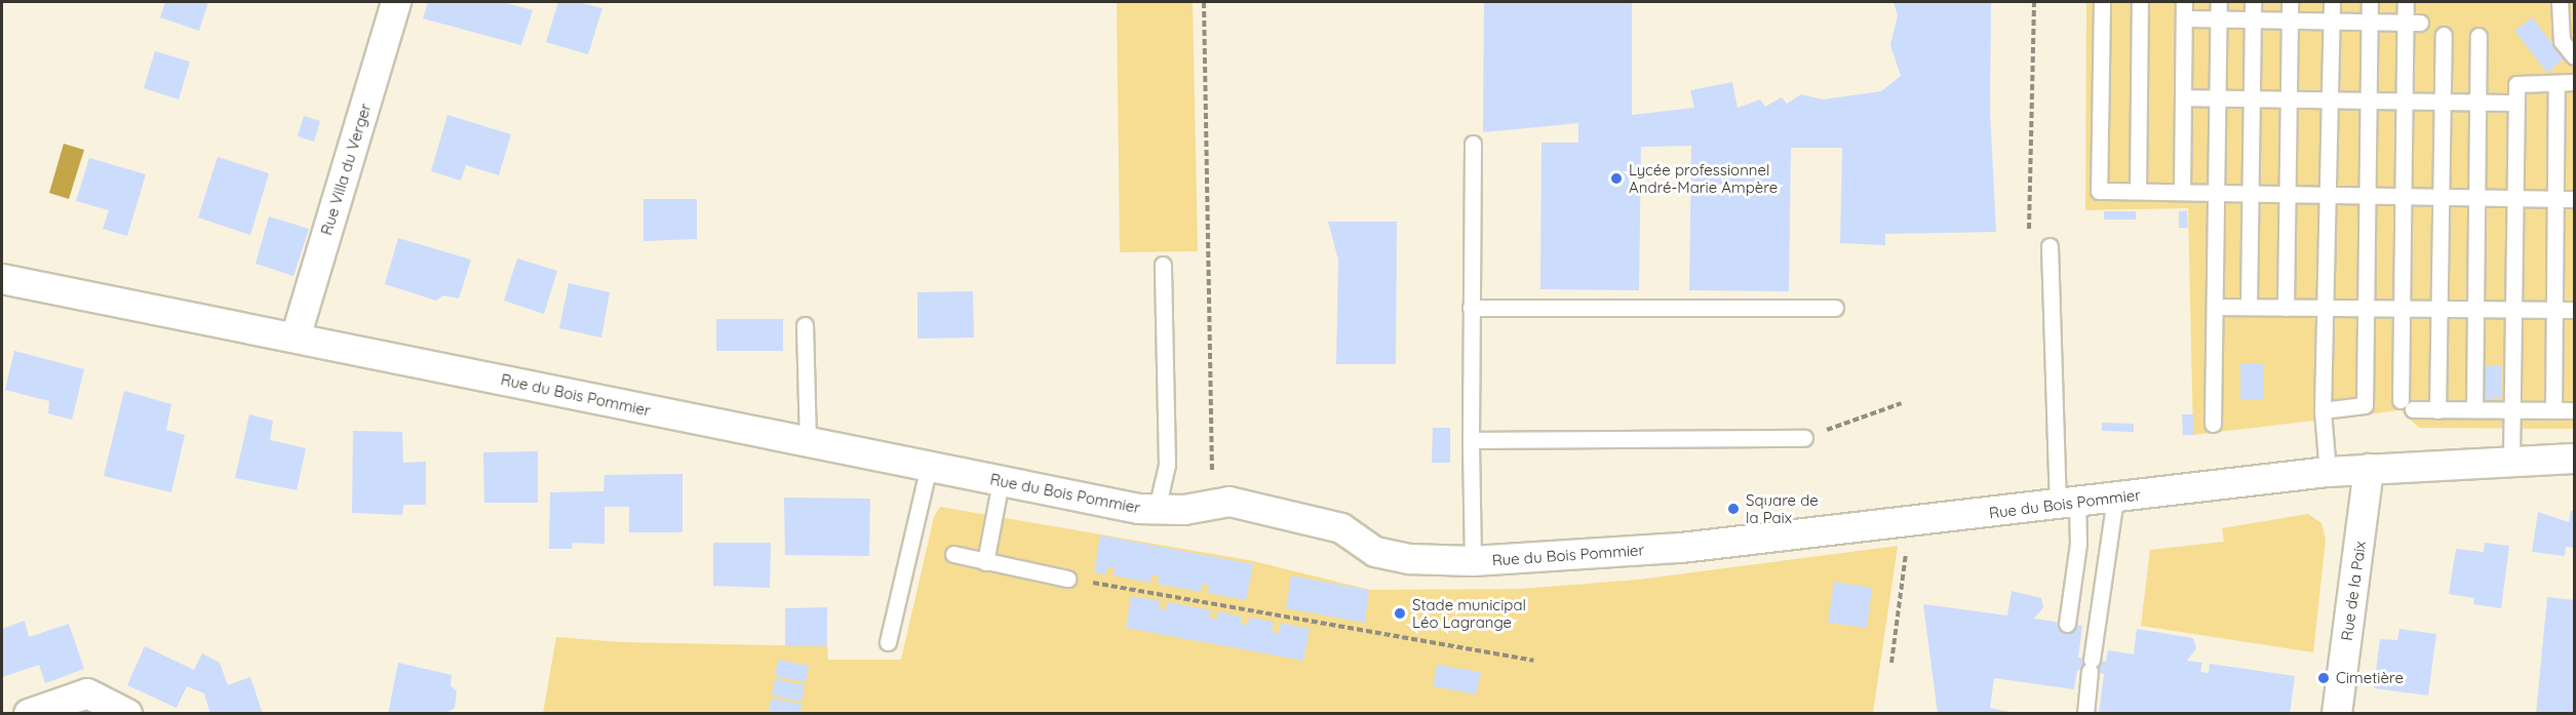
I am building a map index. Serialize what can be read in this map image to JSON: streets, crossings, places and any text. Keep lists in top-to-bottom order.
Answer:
{
  "streets": {
    "street": ["Rue Villa du Verger", "Rue du Bois Pommier", "Rue de la Paix"]
  },
  "crossings": [
    ["Rue Villa du Verger", "Rue du Bois Pommier"],
    ["Rue du Bois Pommier", "Rue de la Paix"]
  ],
  "places": [
    "Lycée professionnel André-Marie Ampère",
    "Square de la Paix",
    "Stade municipal Léo Lagrange",
    "Cimetière"
  ]
}
